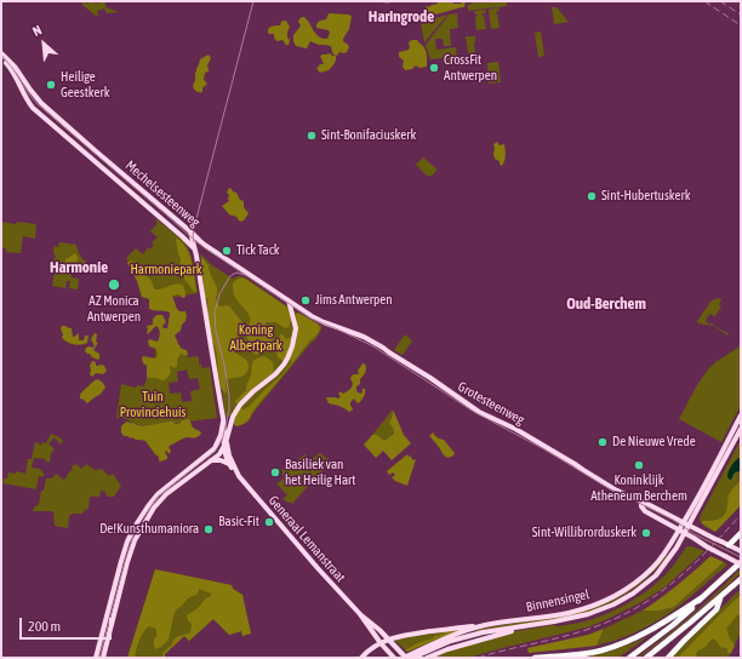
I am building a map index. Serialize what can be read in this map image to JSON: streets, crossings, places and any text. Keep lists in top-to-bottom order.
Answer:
{
  "streets": {
    "main road": [
      "Mechelsesteenweg",
      "Grotesteenweg",
      "Generaal Lemanstraat",
      "Binnensingel"
    ]
  },
  "crossings": [
    ["Mechelsesteenweg", "Grotesteenweg"],
    ["Mechelsesteenweg", "Generaal Lemanstraat"],
    ["Grotesteenweg", "Binnensingel"],
    ["Generaal Lemanstraat", "Binnensingel"]
  ],
  "districts": ["Haringrode", "Harmonie", "Oud-Berchem"],
  "parks": ["Harmoniepark", "Koning Albertpark", "Tuin Provinciehuis"],
  "places": [
    "CrossFit Antwerpen",
    "Heilige Geestkerk",
    "Sint-Bonifaciuskerk",
    "Sint-Hubertuskerk",
    "Tick Tack",
    "AZ Monica Antwerpen",
    "Jims Antwerpen",
    "De Nieuwe Vrede",
    "Koninklijk Atheneum Berchem",
    "Basiliek van het Heilig Hart",
    "Basic-Fit",
    "De!Kunsthumaniora",
    "Sint-Willibrorduskerk"
  ],
  "scale_bar": "200 m",
  "north": "top left"
}
